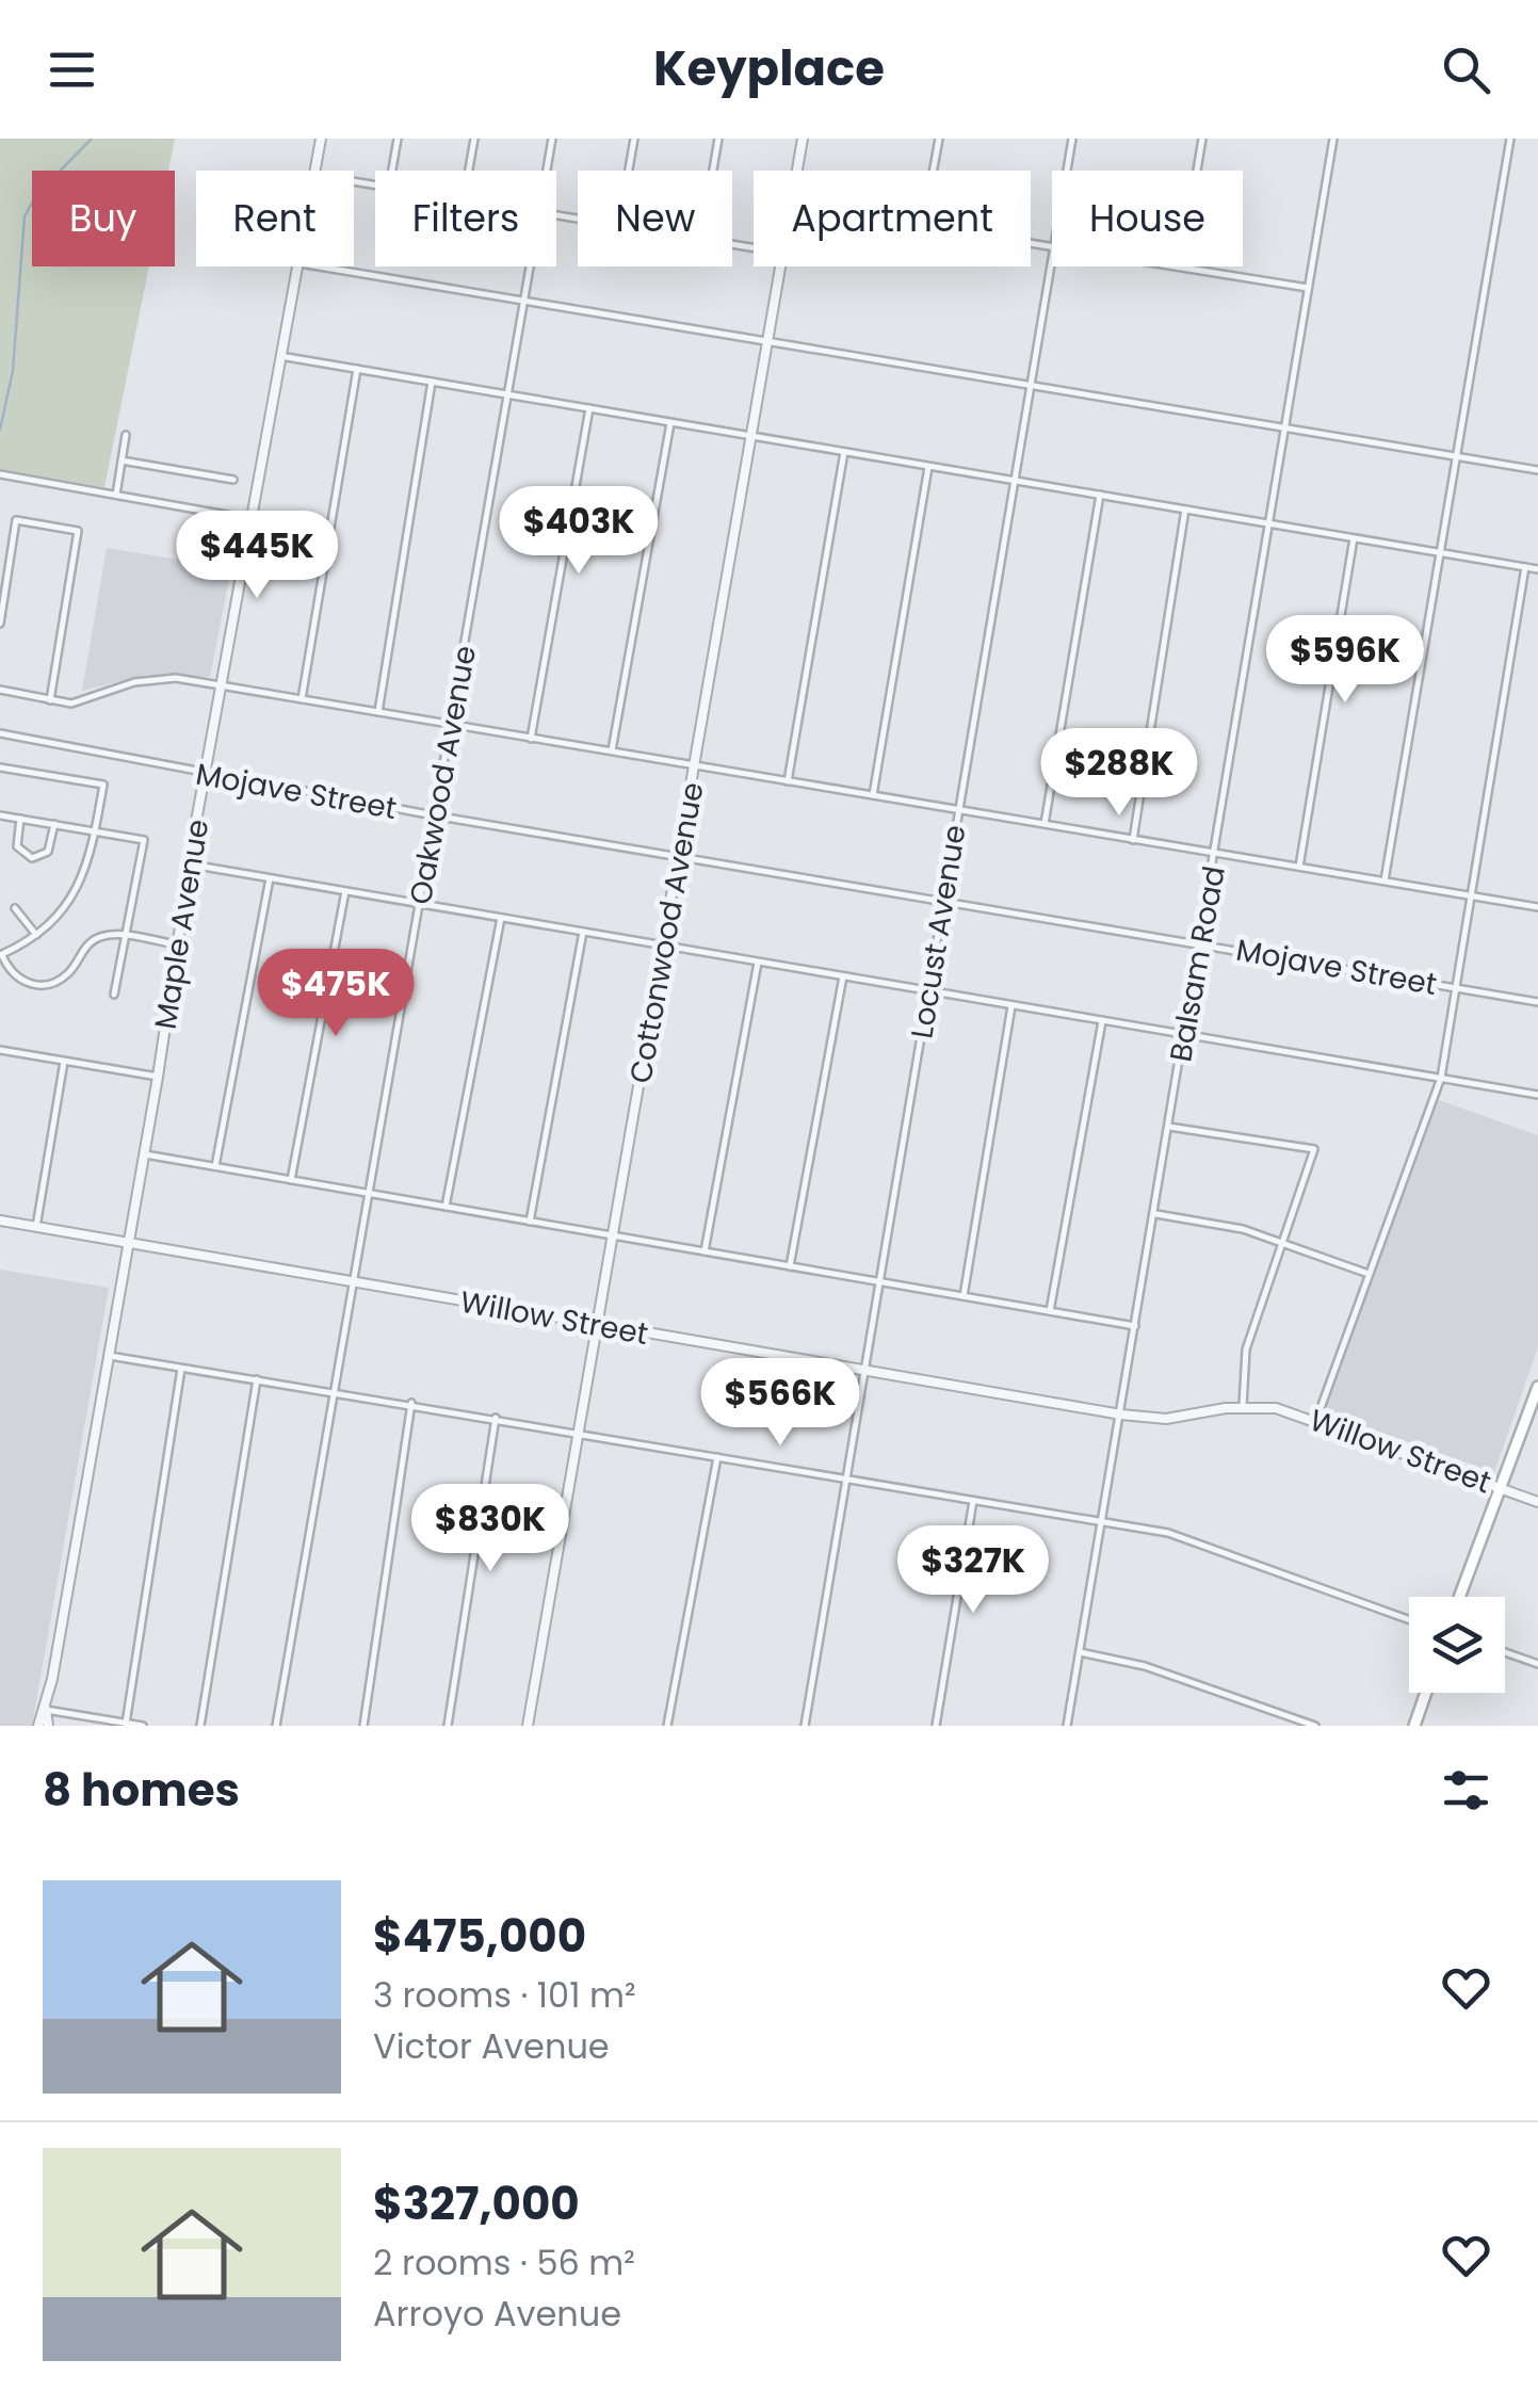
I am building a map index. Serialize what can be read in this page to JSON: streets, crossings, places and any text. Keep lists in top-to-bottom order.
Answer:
{
  "streets": {
    "street": [
      "Oakwood Avenue",
      "Mojave Street",
      "Maple Avenue",
      "Locust Avenue",
      "Cottonwood Avenue",
      "Balsam Road",
      "Willow Street"
    ]
  },
  "crossings": [
    ["Oakwood Avenue", "Mojave Street"],
    ["Oakwood Avenue", "Willow Street"],
    ["Mojave Street", "Maple Avenue"],
    ["Mojave Street", "Locust Avenue"],
    ["Mojave Street", "Cottonwood Avenue"],
    ["Mojave Street", "Balsam Road"],
    ["Maple Avenue", "Willow Street"],
    ["Locust Avenue", "Willow Street"],
    ["Cottonwood Avenue", "Willow Street"],
    ["Balsam Road", "Willow Street"]
  ],
  "page": {
    "header": "Keyplace",
    "chip": [
      "Buy",
      "Rent",
      "Filters",
      "New",
      "Apartment",
      "House"
    ],
    "price": [
      "$403K",
      "$445K",
      "$596K",
      "$288K",
      "$475K",
      "$566K",
      "$830K",
      "$327K"
    ],
    "heading": "8 homes",
    "list": [
      {
        "name": "$475,000",
        "note": "3 rooms · 101 m² · Victor Avenue"
      },
      {
        "name": "$327,000",
        "note": "2 rooms · 56 m² · Arroyo Avenue"
      }
    ]
  }
}
